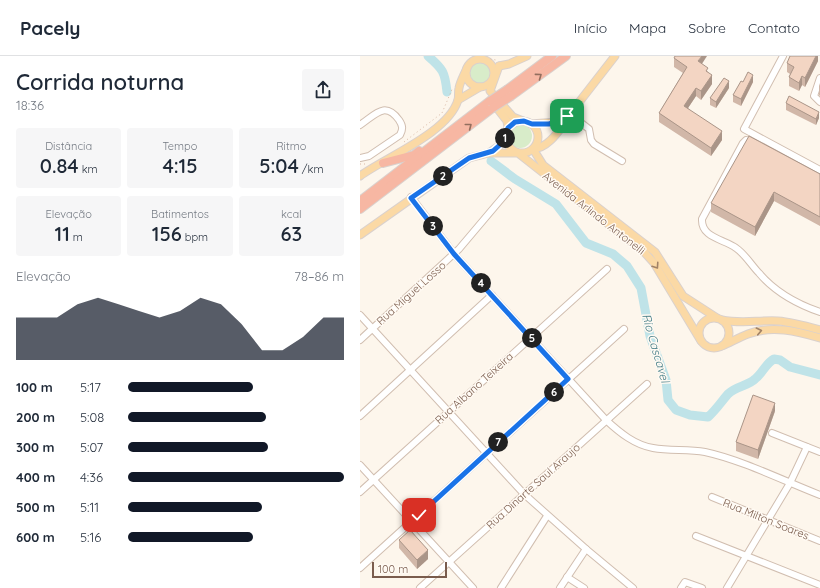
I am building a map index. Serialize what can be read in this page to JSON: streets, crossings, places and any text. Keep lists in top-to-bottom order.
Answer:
{
  "streets": {
    "main road": ["Avenida Arlindo Antonelli"],
    "street": [
      "Rua Miguel Losso",
      "Rua Albano Teixeira",
      "Rua Dinarte Saul Araujo",
      "Rua Milton Soares"
    ]
  },
  "water": ["Rio Cascavel"],
  "scale_bar": "100 m",
  "page": {
    "header": "Pacely",
    "nav": [
      "Início",
      "Mapa",
      "Sobre",
      "Contato"
    ],
    "heading": ["Corrida noturna", "18:36"],
    "stats": [
      ["Distância", "0.84 km"],
      ["Tempo", "4:15"],
      ["Ritmo", "5:04 /km"],
      ["Elevação", "11 m"],
      ["Batimentos", "156 bpm"],
      ["kcal", "63"]
    ],
    "pins": [
      "1",
      "2",
      "3",
      "4",
      "5",
      "6",
      "7"
    ],
    "chart": ["Elevação", "78–86 m"],
    "list": [
      {
        "name": "100 m",
        "note": "5:17"
      },
      {
        "name": "200 m",
        "note": "5:08"
      },
      {
        "name": "300 m",
        "note": "5:07"
      },
      {
        "name": "400 m",
        "note": "4:36"
      },
      {
        "name": "500 m",
        "note": "5:11"
      },
      {
        "name": "600 m",
        "note": "5:16"
      }
    ],
    "scale": "100 m"
  }
}
